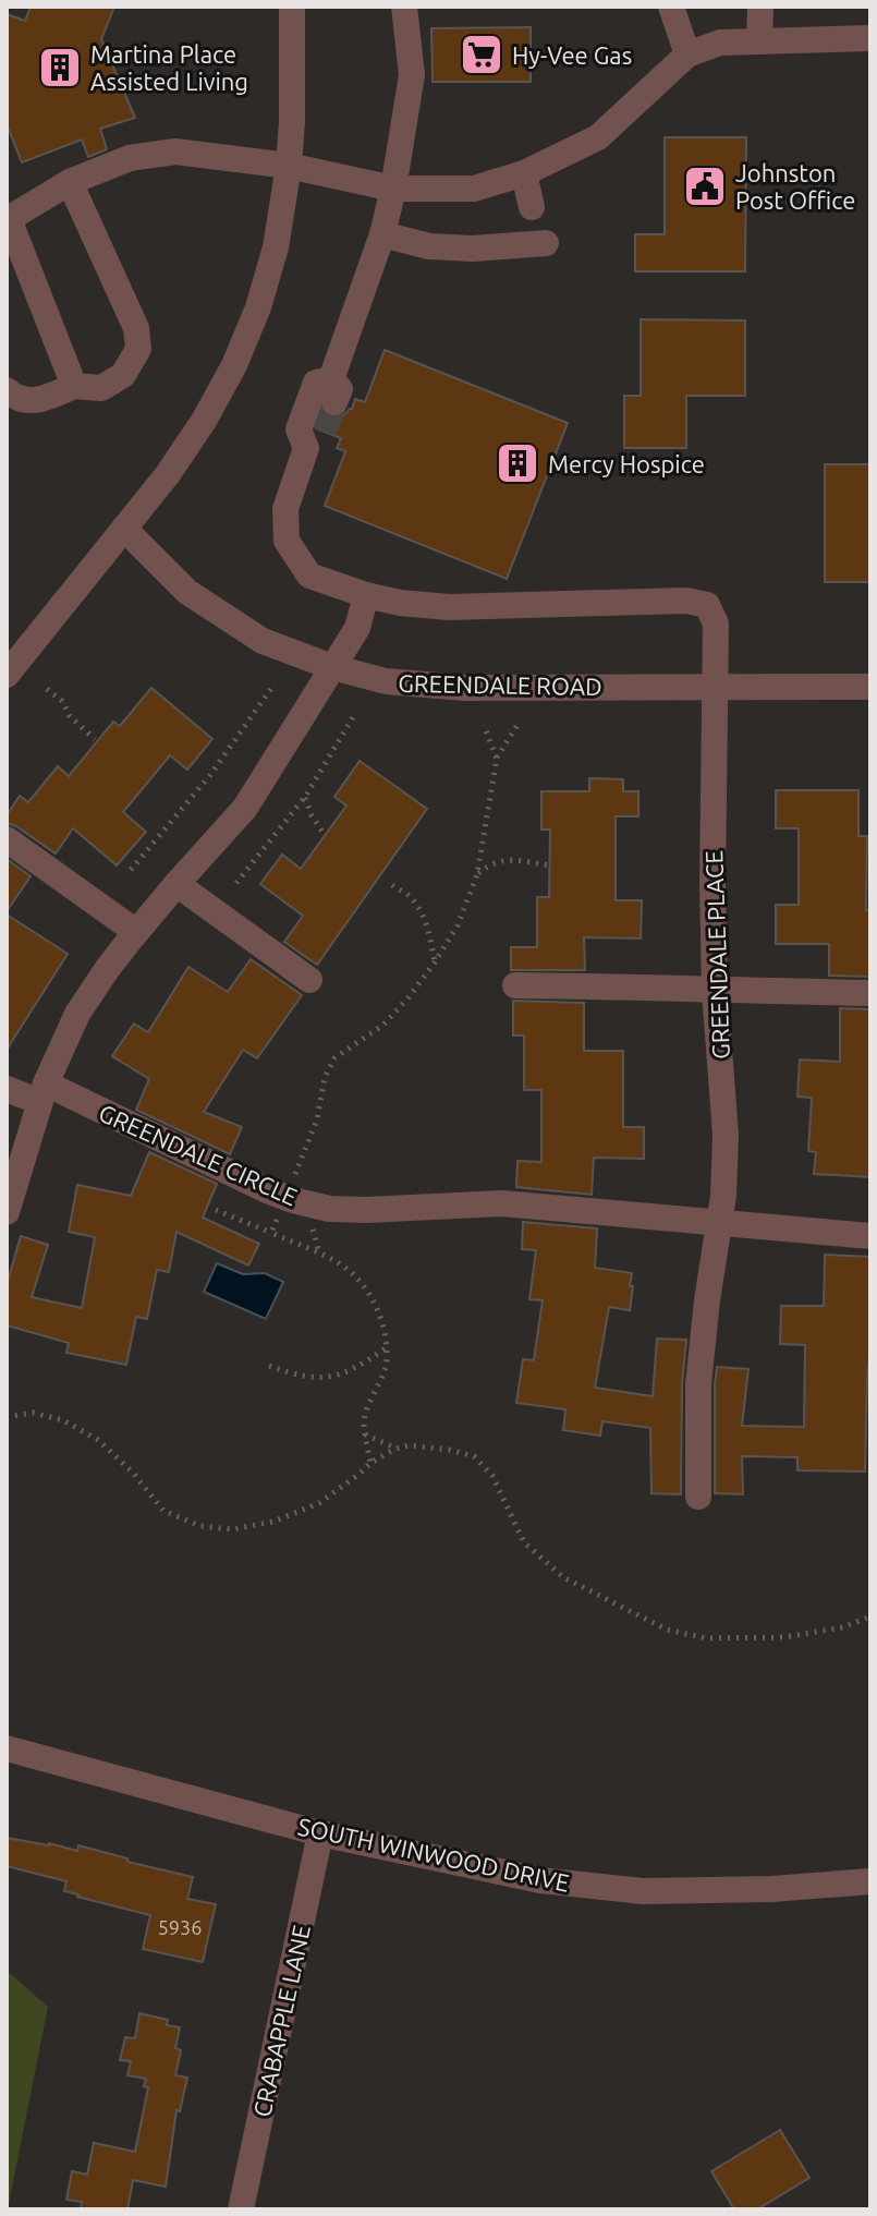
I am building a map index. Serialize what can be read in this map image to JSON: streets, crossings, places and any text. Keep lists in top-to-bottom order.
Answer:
{
  "streets": {
    "street": [
      "GREENDALE ROAD",
      "GREENDALE PLACE",
      "GREENDALE CIRCLE",
      "SOUTH WINWOOD DRIVE",
      "CRABAPPLE LANE"
    ]
  },
  "crossings": [
    ["GREENDALE ROAD", "GREENDALE PLACE"],
    ["GREENDALE PLACE", "GREENDALE CIRCLE"],
    ["SOUTH WINWOOD DRIVE", "CRABAPPLE LANE"]
  ],
  "places": {
    "supermarket": ["Hy-Vee Gas"],
    "building": ["Martina Place Assisted Living", "Mercy Hospice"],
    "public building": ["Johnston Post Office"]
  },
  "house_numbers": ["5936"]
}
